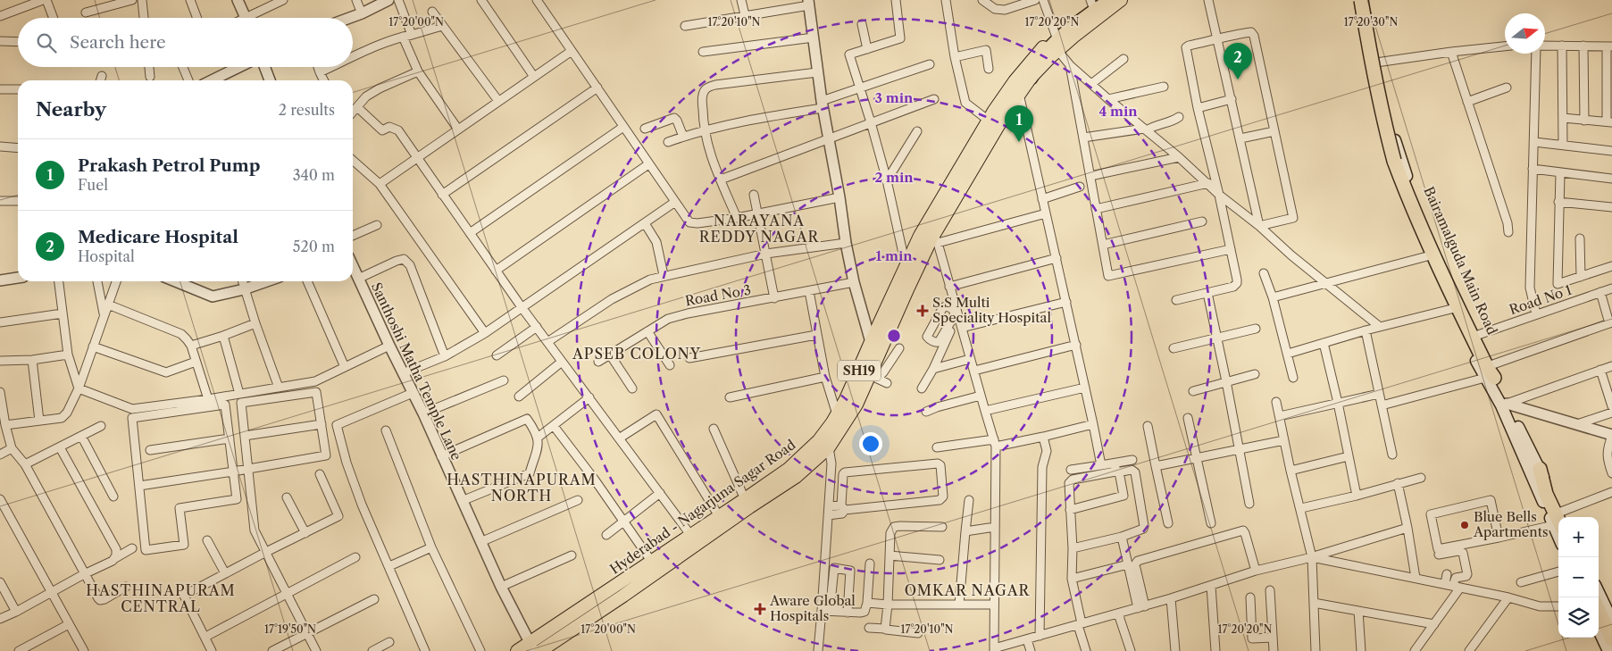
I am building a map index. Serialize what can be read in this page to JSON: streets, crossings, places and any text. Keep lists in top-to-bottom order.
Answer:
{
  "streets": {
    "main road": ["Bairamalguda Main Road", "SH19", "Hyderabad - Nagarjuna Sagar Road"],
    "street": ["Road No 3", "Road No 1", "Santhoshi Matha Temple Lane"]
  },
  "crossings": [
    ["Bairamalguda Main Road", "Road No 1"],
    ["Santhoshi Matha Temple Lane", "Hyderabad - Nagarjuna Sagar Road"]
  ],
  "districts": [
    "NARAYANA REDDY NAGAR",
    "APSEB COLONY",
    "HASTHINAPURAM NORTH",
    "HASTHINAPURAM CENTRAL",
    "OMKAR NAGAR"
  ],
  "places": {
    "health": ["S.S Multi Speciality Hospital", "Aware Global Hospitals"],
    "other": ["Blue Bells Apartments"]
  },
  "north": "right",
  "page": {
    "search": "Search here",
    "pins": ["2", "1"],
    "heading": ["Nearby", "2 results"],
    "list": [
      {
        "mark": "1",
        "name": "Prakash Petrol Pump",
        "note": "Fuel",
        "value": "340 m"
      },
      {
        "mark": "2",
        "name": "Medicare Hospital",
        "note": "Hospital",
        "value": "520 m"
      }
    ],
    "map_buttons": ["+", "−"]
  },
  "coordinates": [
    "17°20'00\"N",
    "17°20'10\"N",
    "17°20'20\"N",
    "17°20'30\"N",
    "17°19'50\"N"
  ],
  "rings": [
    "3 min",
    "4 min",
    "2 min",
    "1 min"
  ]
}
